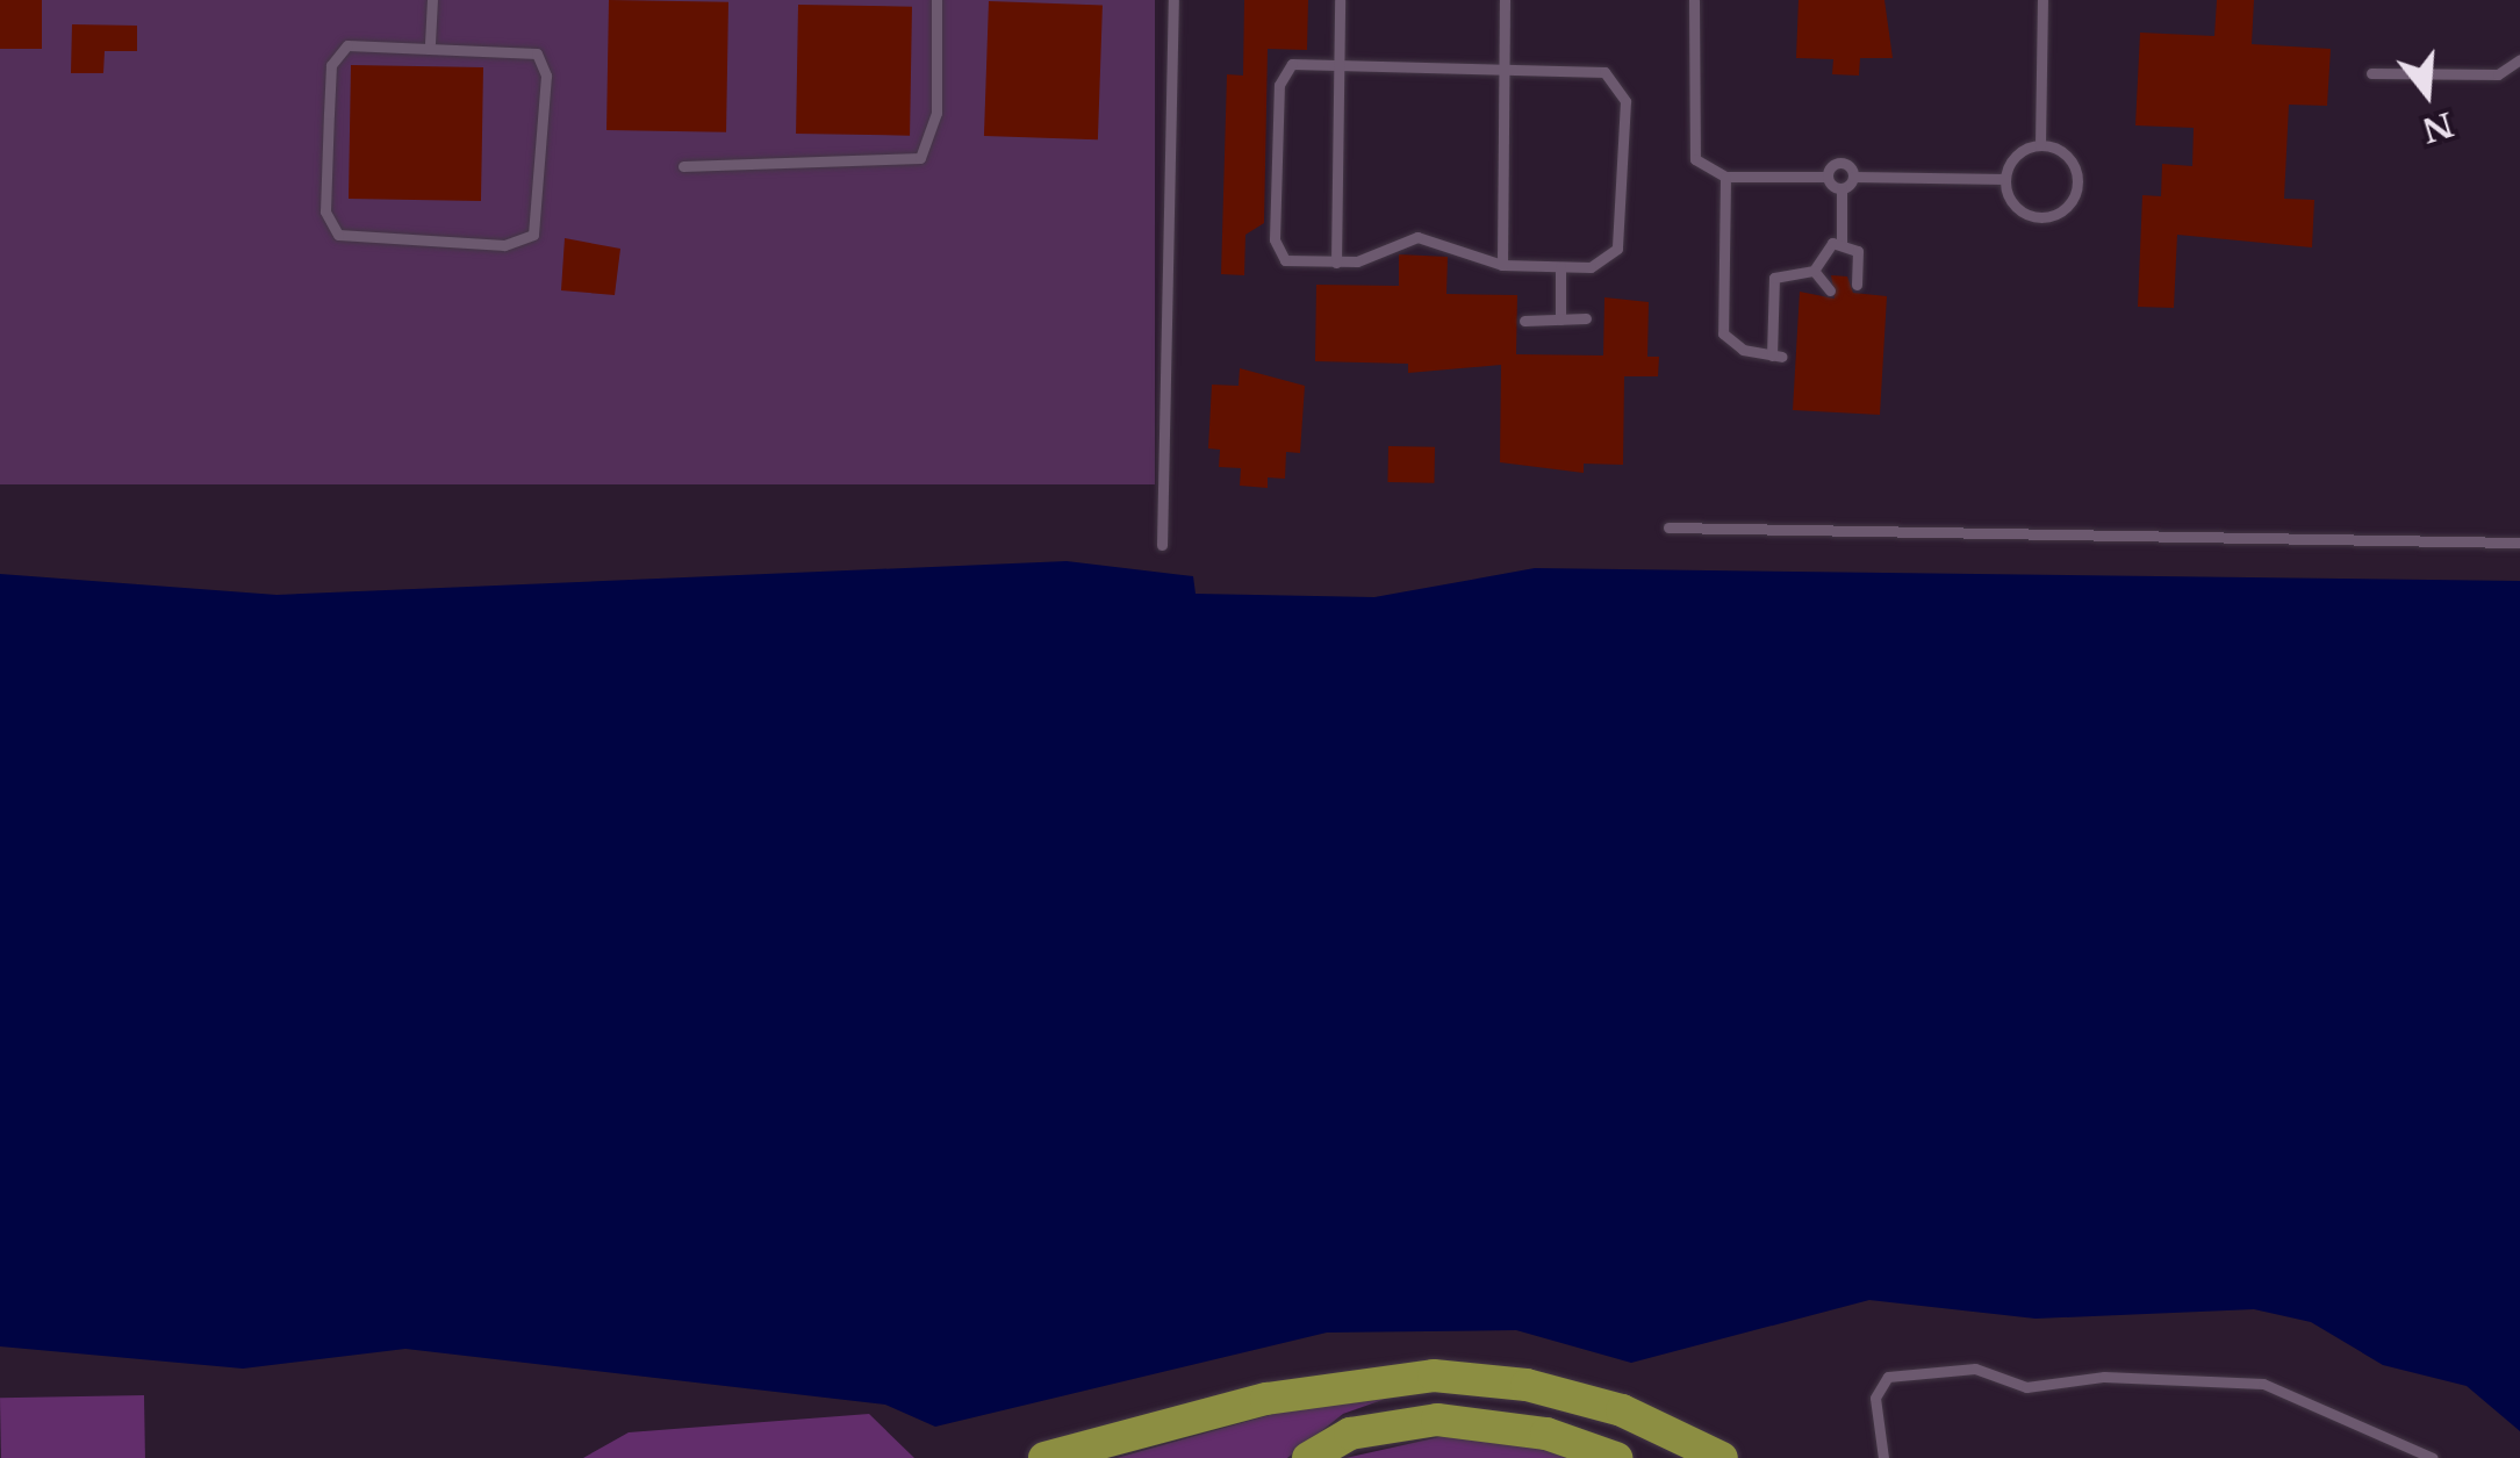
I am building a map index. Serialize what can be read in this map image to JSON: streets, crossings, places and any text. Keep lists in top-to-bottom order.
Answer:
{
  "north": "bottom"
}
